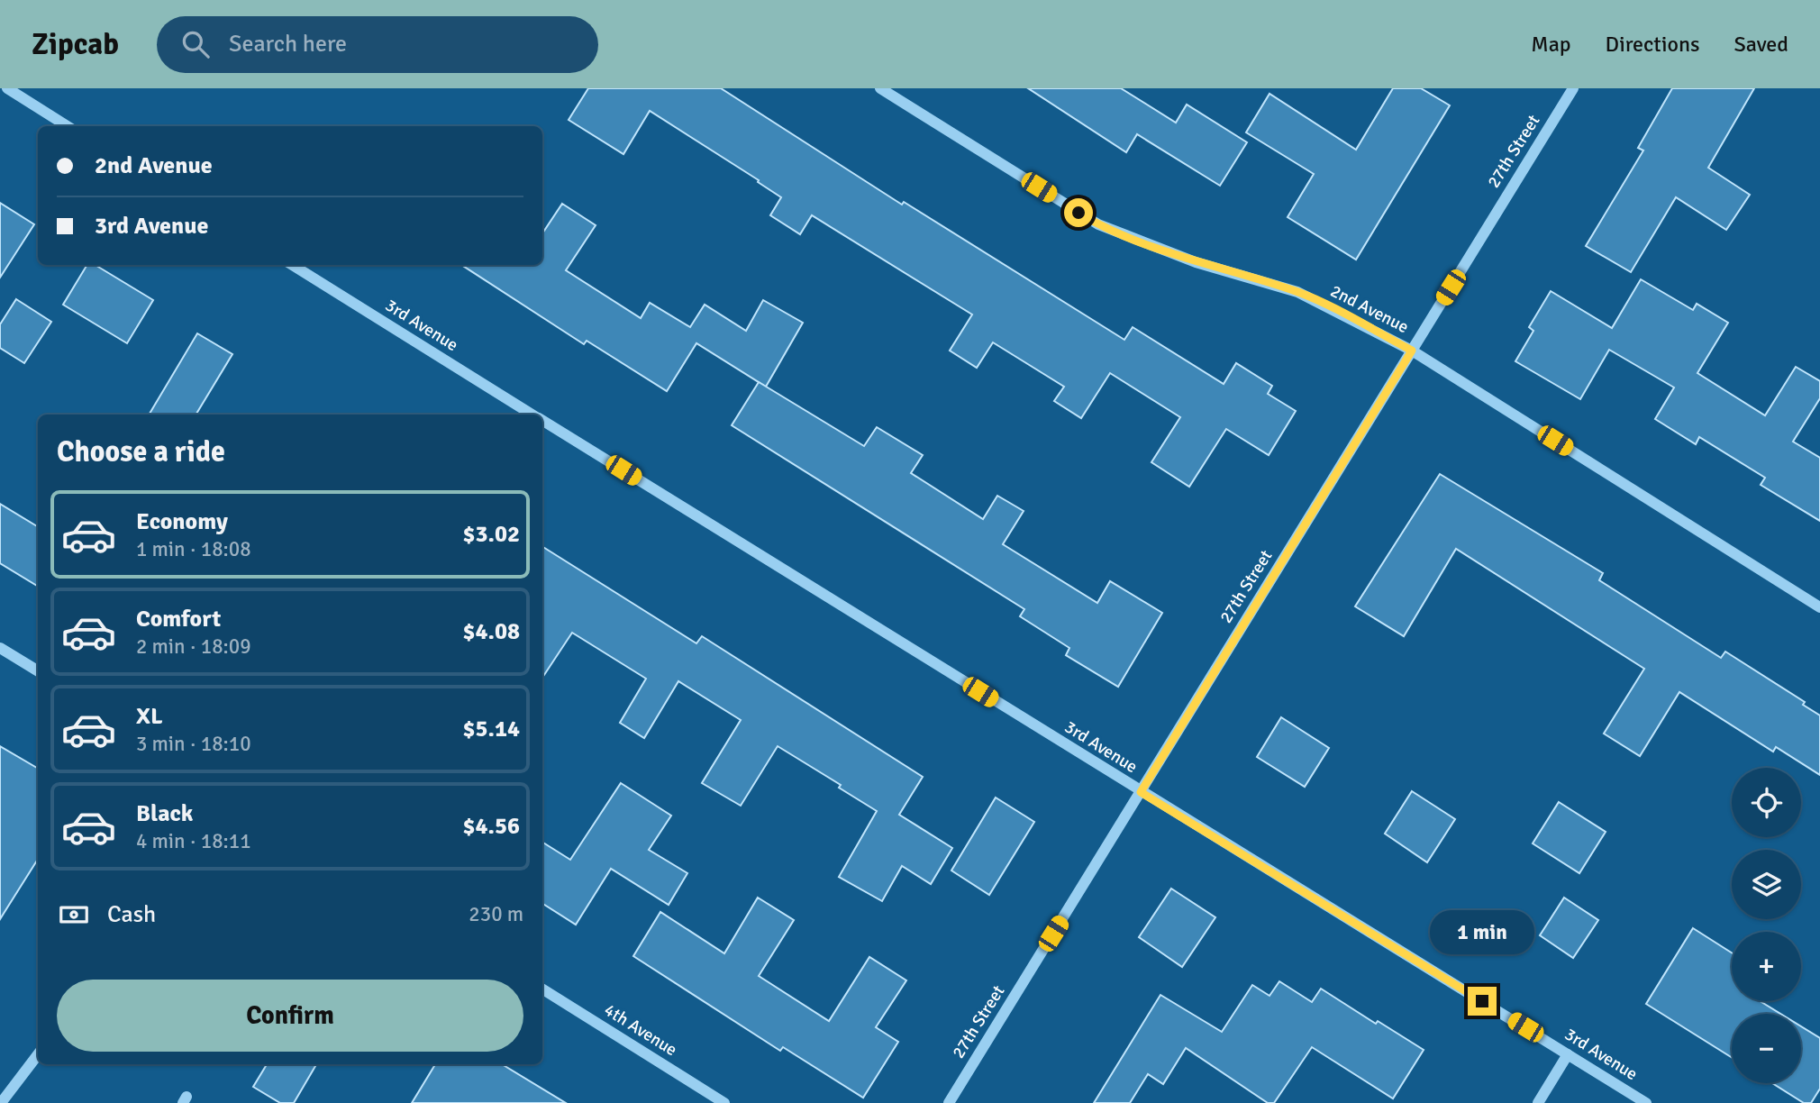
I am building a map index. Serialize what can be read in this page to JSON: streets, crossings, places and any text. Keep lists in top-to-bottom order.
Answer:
{
  "streets": {
    "street": [
      "27th Street",
      "2nd Avenue",
      "3rd Avenue",
      "4th Avenue"
    ]
  },
  "crossings": [
    ["27th Street", "2nd Avenue"],
    ["27th Street", "3rd Avenue"]
  ],
  "page": {
    "header": "Zipcab",
    "search": "Search here",
    "nav": ["Map", "Directions", "Saved"],
    "banner": ["2nd Avenue", "3rd Avenue"],
    "heading": "Choose a ride",
    "list": [
      {
        "name": "Economy",
        "note": "1 min · 18:08",
        "value": "$3.02"
      },
      {
        "name": "Comfort",
        "note": "2 min · 18:09",
        "value": "$4.08"
      },
      {
        "name": "XL",
        "note": "3 min · 18:10",
        "value": "$5.14"
      },
      {
        "name": "Black",
        "note": "4 min · 18:11",
        "value": "$4.56"
      }
    ],
    "map_buttons": ["+", "−"],
    "pay": ["Cash", "230 m"],
    "bubble": "1 min",
    "buttons": "Confirm"
  }
}
